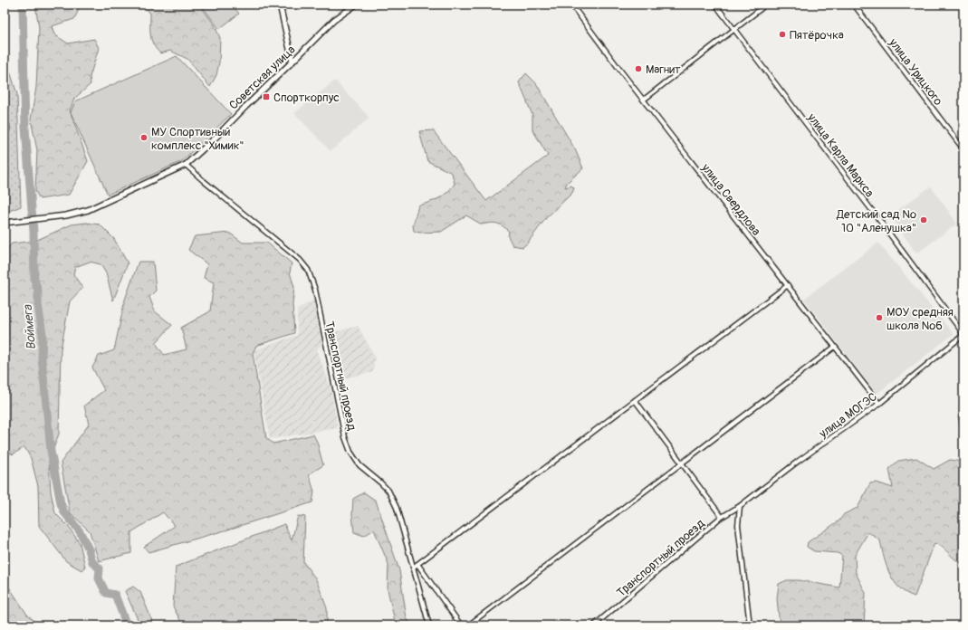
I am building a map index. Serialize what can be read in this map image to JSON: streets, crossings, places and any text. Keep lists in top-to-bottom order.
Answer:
{
  "streets": {
    "street": [
      "улица Урицкого",
      "Советская улица",
      "улица Карла Маркса",
      "улица Свердлова",
      "Транспортный проезд",
      "улица МОГЭС"
    ]
  },
  "crossings": [
    ["Советская улица", "Транспортный проезд"],
    ["улица Карла Маркса", "улица МОГЭС"],
    ["улица Свердлова", "улица МОГЭС"],
    ["Транспортный проезд", "улица МОГЭС"]
  ],
  "water": ["Воймега"],
  "places": {
    "other": [
      "Пятёрочка",
      "Магнит",
      "МУ Спортивный комплекс \"Химик\"",
      "Детский сад № 10 \"Аленушка\"",
      "МОУ средняя школа №6"
    ],
    "transit": ["Спорткорпус"]
  }
}
